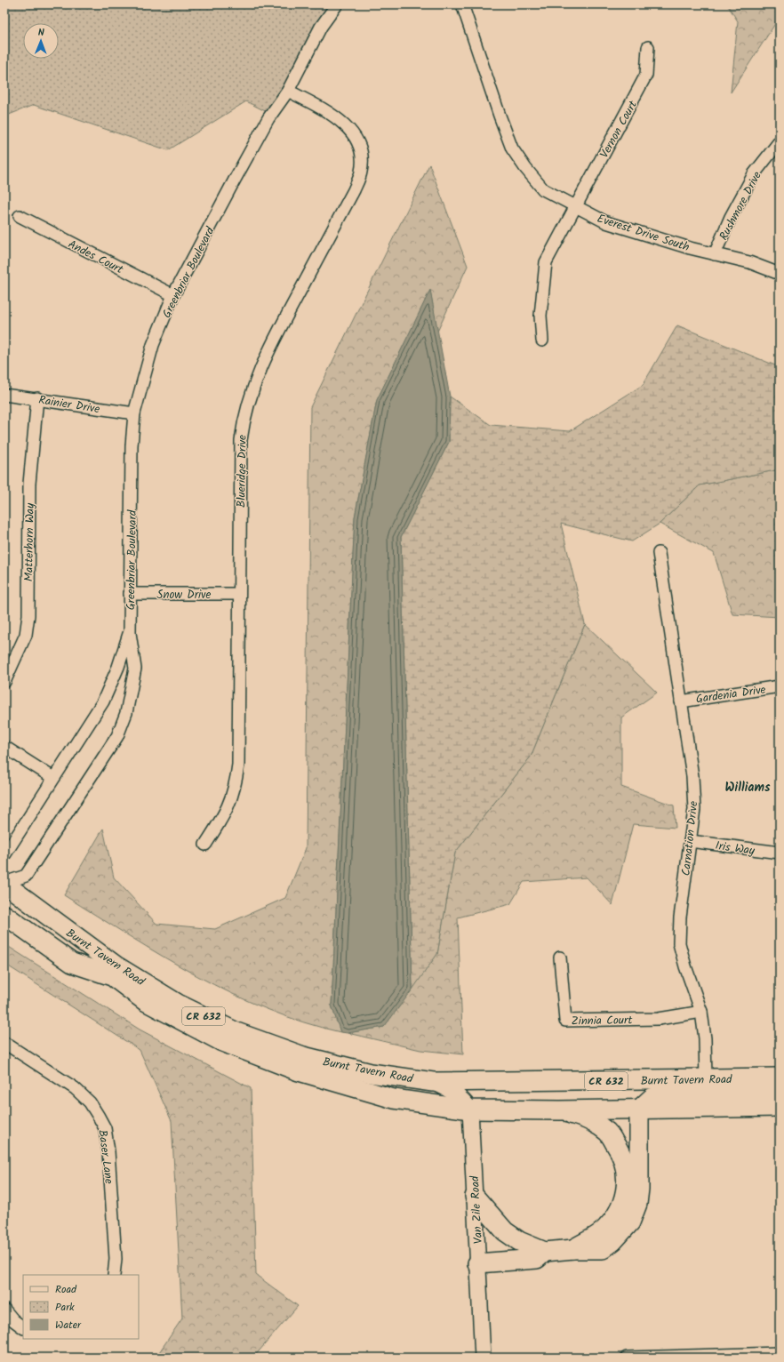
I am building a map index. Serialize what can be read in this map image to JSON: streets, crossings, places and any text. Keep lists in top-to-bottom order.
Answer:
{
  "streets": {
    "main road": ["Burnt Tavern Road", "CR 632"],
    "street": [
      "Vernon Court",
      "Rushmore Drive",
      "Everest Drive South",
      "Andes Court",
      "Greenbriar Boulevard",
      "Rainier Drive",
      "Blueridge Drive",
      "Matterhorn Way",
      "Snow Drive",
      "Gardenia Drive",
      "Carnation Drive",
      "Iris Way",
      "Zinnia Court",
      "Baser Lane",
      "Van Zile Road"
    ]
  },
  "crossings": [
    ["Vernon Court", "Everest Drive South"],
    ["Rushmore Drive", "Everest Drive South"],
    ["Andes Court", "Greenbriar Boulevard"],
    ["Greenbriar Boulevard", "Rainier Drive"],
    ["Greenbriar Boulevard", "Blueridge Drive"],
    ["Greenbriar Boulevard", "Snow Drive"],
    ["Greenbriar Boulevard", "Burnt Tavern Road"],
    ["Rainier Drive", "Matterhorn Way"],
    ["Blueridge Drive", "Snow Drive"],
    ["Gardenia Drive", "Carnation Drive"],
    ["Carnation Drive", "Iris Way"],
    ["Carnation Drive", "Burnt Tavern Road"],
    ["Carnation Drive", "Zinnia Court"],
    ["Burnt Tavern Road", "Van Zile Road"]
  ],
  "districts": ["Williams"],
  "legend": ["Road", "Park", "Water"],
  "north": "top"
}
